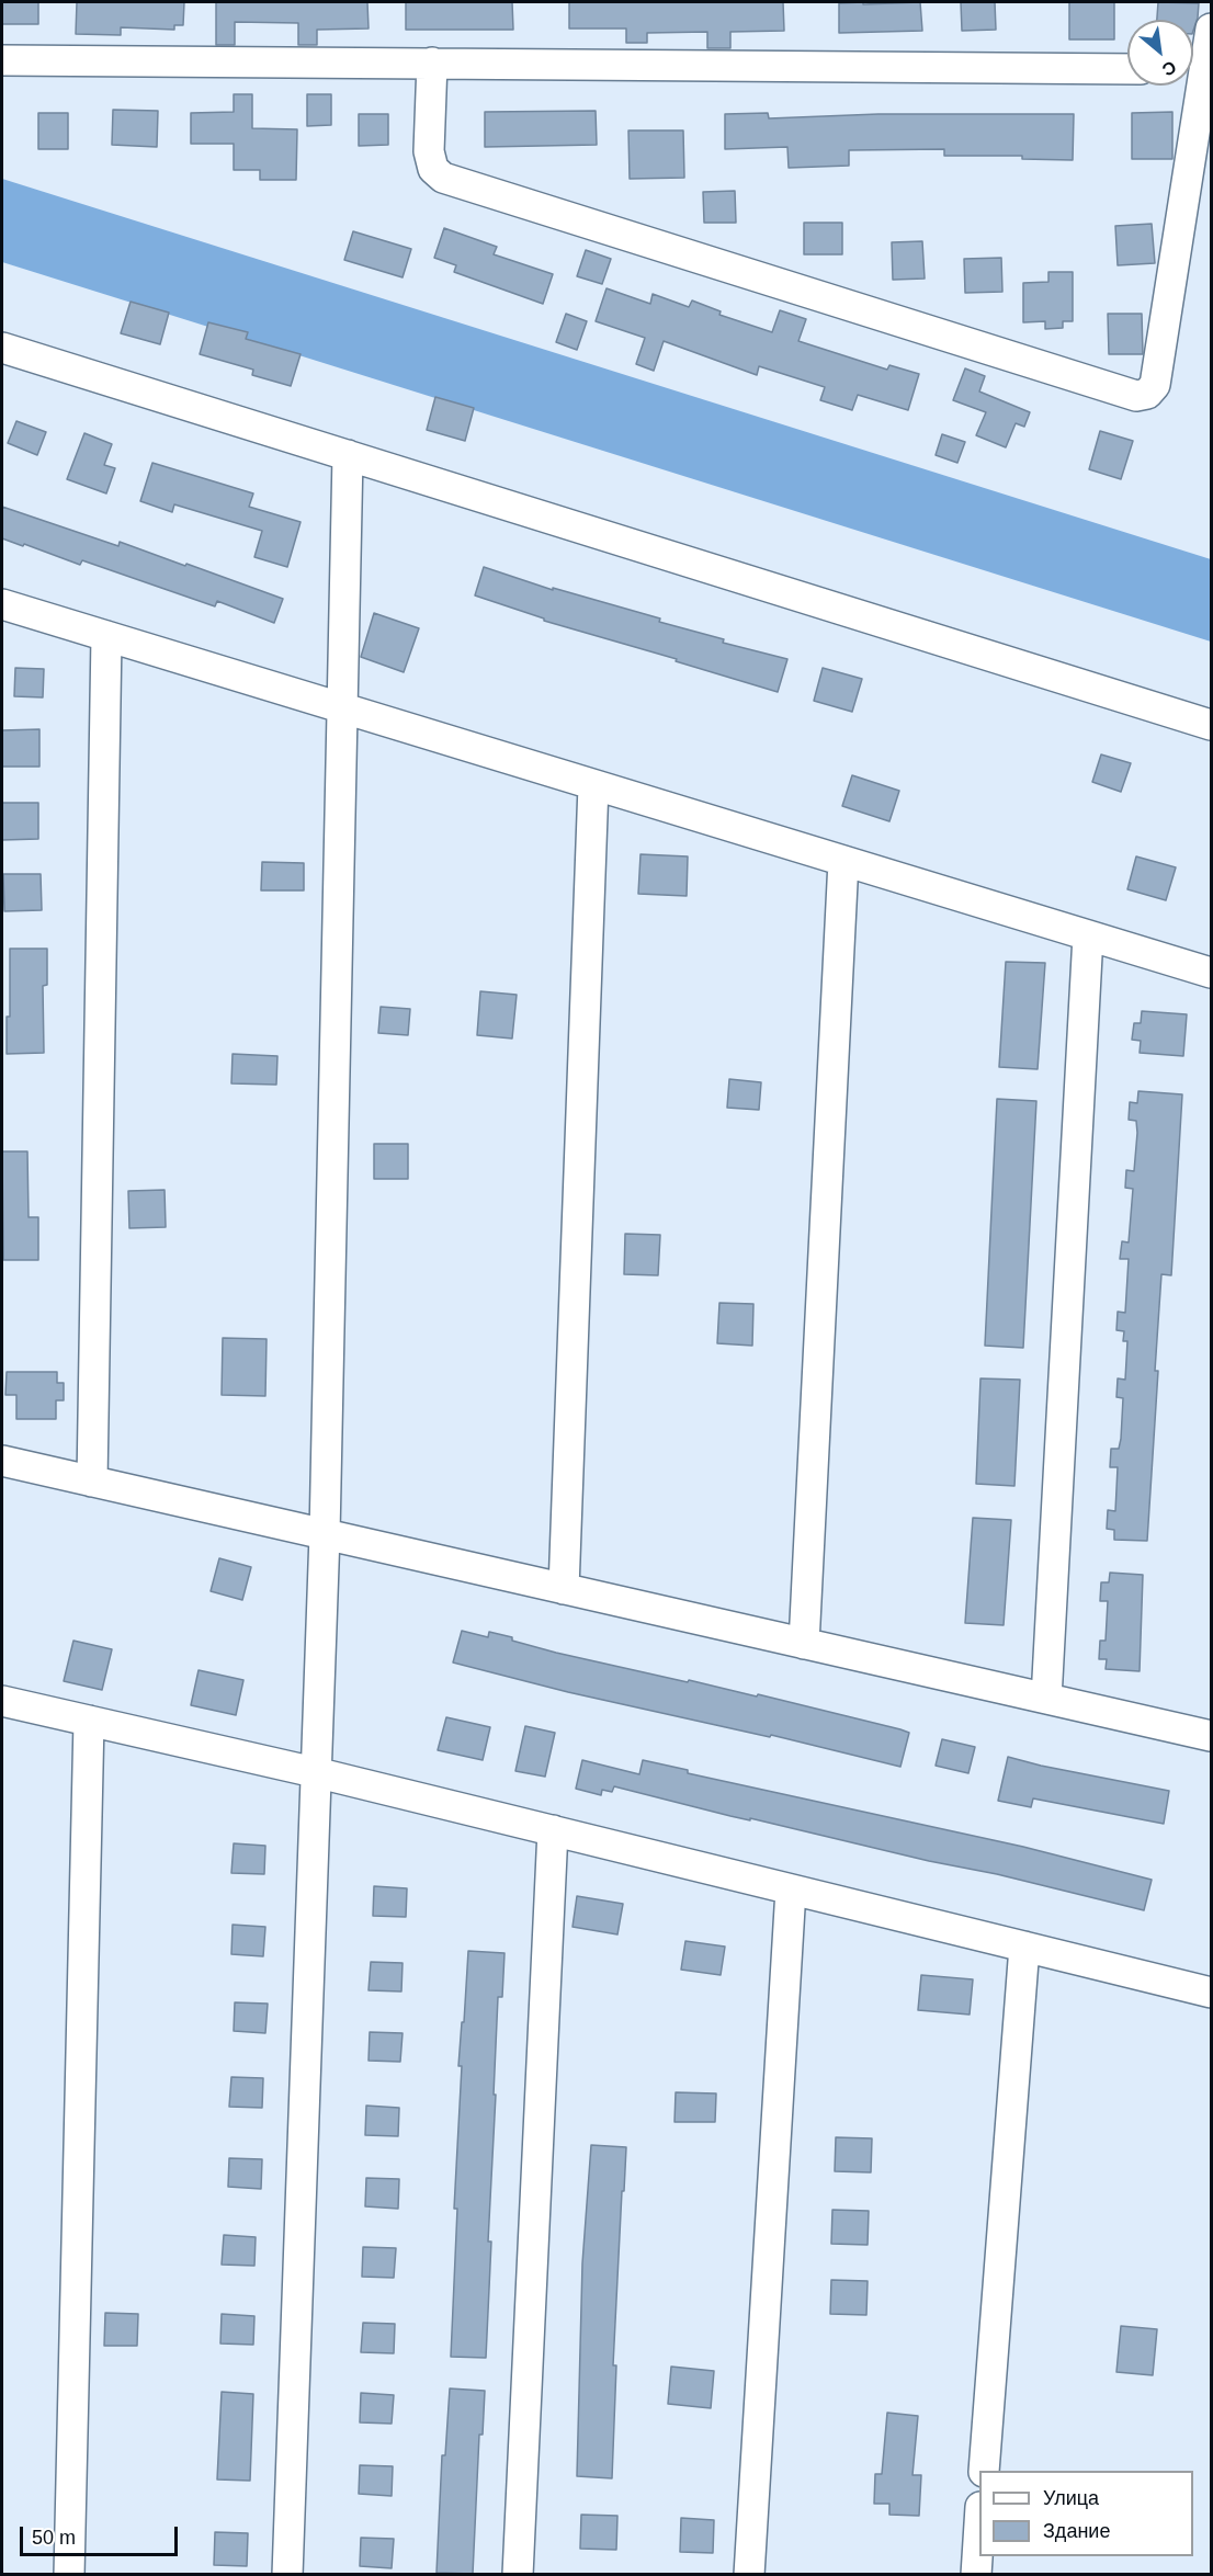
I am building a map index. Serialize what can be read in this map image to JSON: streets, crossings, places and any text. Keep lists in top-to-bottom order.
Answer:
{
  "legend": ["Улица", "Здание"],
  "scale_bar": "50 m",
  "north": "bottom right"
}
